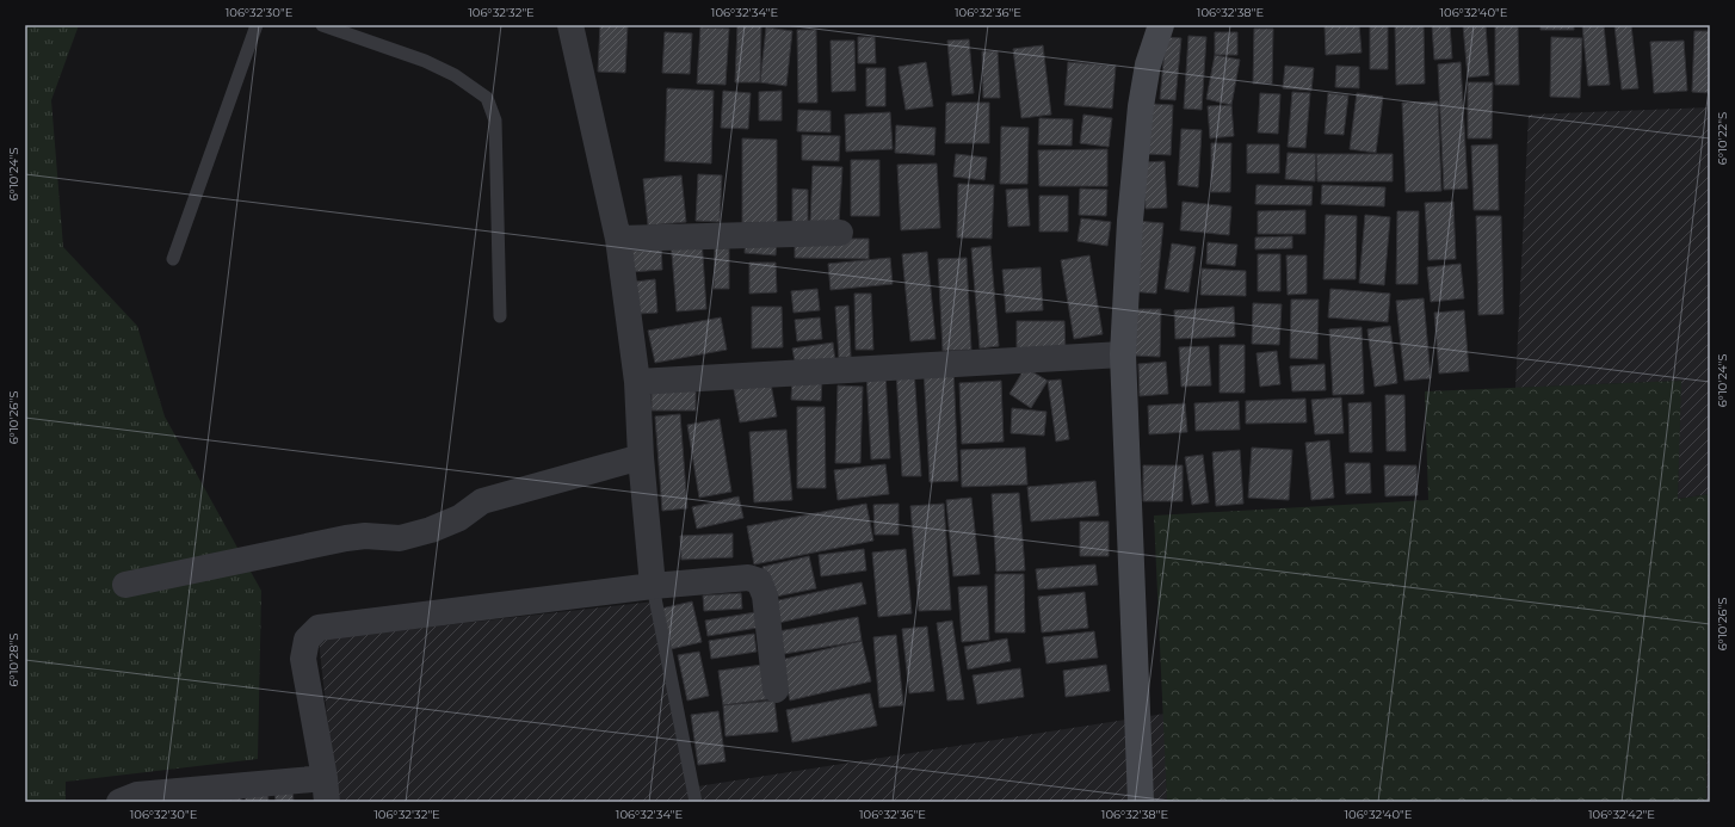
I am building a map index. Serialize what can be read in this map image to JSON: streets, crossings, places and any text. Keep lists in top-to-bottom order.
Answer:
{
  "coordinates": [
    "106°32'30\"E",
    "106°32'32\"E",
    "106°32'34\"E",
    "106°32'36\"E",
    "106°32'38\"E",
    "106°32'40\"E",
    "6°10'22\"S",
    "6°10'24\"S",
    "6°10'26\"S",
    "6°10'28\"S",
    "106°32'42\"E"
  ]
}
